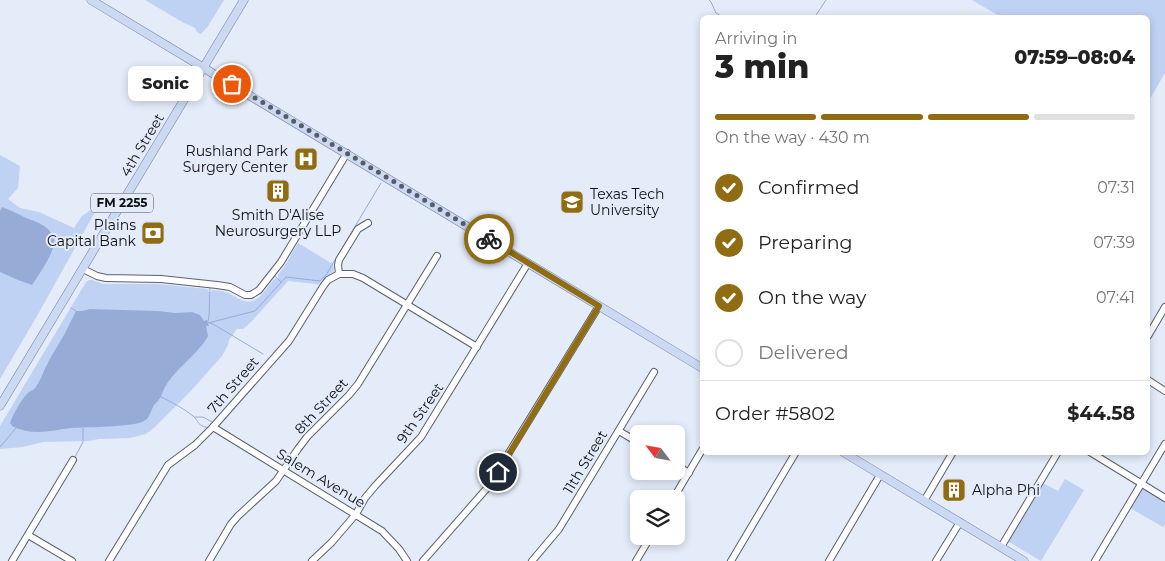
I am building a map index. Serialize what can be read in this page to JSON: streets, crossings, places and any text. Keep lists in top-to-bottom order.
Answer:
{
  "streets": {
    "main road": ["4th Street", "FM 2255"],
    "street": [
      "7th Street",
      "8th Street",
      "9th Street",
      "11th Street",
      "Salem Avenue"
    ]
  },
  "crossings": [
    ["7th Street", "Salem Avenue"],
    ["8th Street", "Salem Avenue"],
    ["9th Street", "Salem Avenue"]
  ],
  "places": {
    "other": ["Sonic"],
    "hospital": ["Rushland Park Surgery Center"],
    "building": ["Smith D'Alise Neurosurgery LLP", "Alpha Phi"],
    "school or university": ["Texas Tech University"],
    "bank": ["Plains Capital Bank"]
  },
  "north": "top left",
  "page": {
    "heading": ["3 min", "Arriving in", "07:59–08:04"],
    "panel": ["Order #5802", "$44.58"],
    "bubble": "Sonic",
    "bar": "On the way · 430 m",
    "list": [
      ["Confirmed", "07:31"],
      ["Preparing", "07:39"],
      ["On the way", "07:41"],
      "Delivered"
    ]
  }
}
